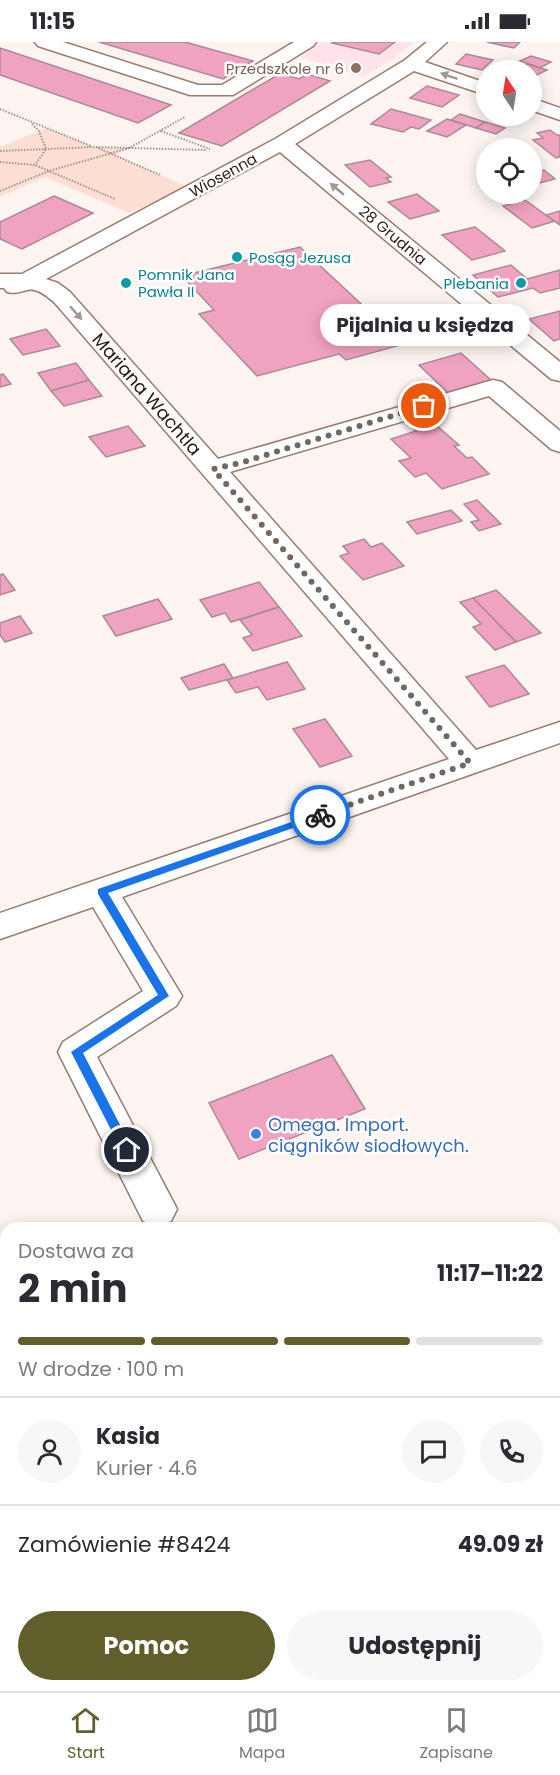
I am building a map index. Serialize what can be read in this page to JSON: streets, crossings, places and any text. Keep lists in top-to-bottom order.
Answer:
{
  "streets": {
    "street": ["Wiosenna", "28 Grudnia", "Mariana Wachtla"]
  },
  "crossings": [
    ["Wiosenna", "28 Grudnia"],
    ["Wiosenna", "Mariana Wachtla"]
  ],
  "one_way": ["Mariana Wachtla"],
  "places": [
    "Przedszkole nr 6",
    "Posąg Jezusa",
    "Pomnik Jana Pawła II",
    "Plebania",
    "Pijalnia u księdza",
    "Omega. Import. ciągników siodłowych."
  ],
  "north": "top",
  "page": {
    "status": "11:15",
    "bubble": "Pijalnia u księdza",
    "heading": ["2 min", "Dostawa za", "11:17–11:22"],
    "panel": [
      "Kasia",
      "Kurier · 4.6",
      "Zamówienie #8424",
      "49.09 zł"
    ],
    "bar": "W drodze · 100 m",
    "buttons": ["Pomoc", "Udostępnij"],
    "tabs": ["Start", "Mapa", "Zapisane"]
  }
}
